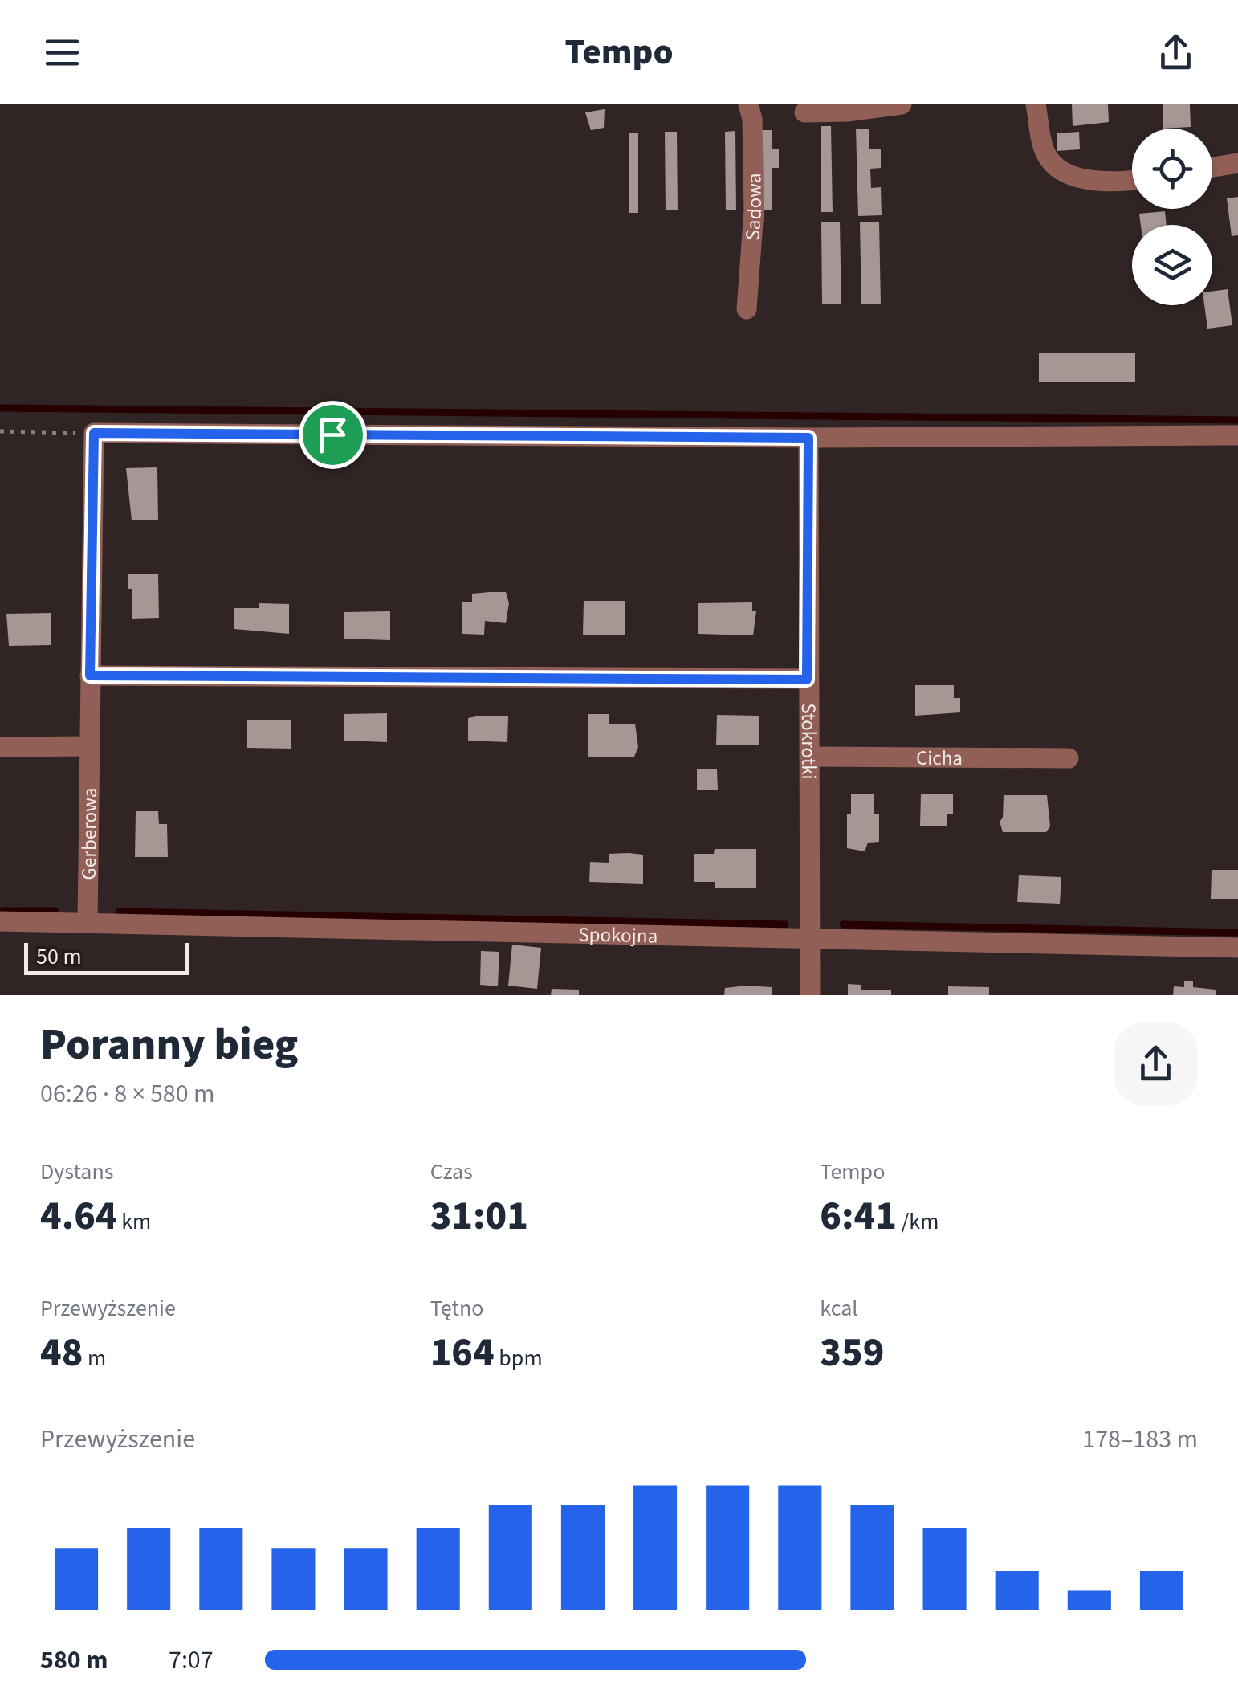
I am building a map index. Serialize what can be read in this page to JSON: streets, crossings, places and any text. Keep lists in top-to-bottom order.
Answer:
{
  "streets": {
    "street": [
      "Sadowa",
      "Stokrotki",
      "Cicha",
      "Gerberowa",
      "Spokojna"
    ]
  },
  "crossings": [
    ["Stokrotki", "Cicha"],
    ["Stokrotki", "Spokojna"],
    ["Gerberowa", "Spokojna"]
  ],
  "scale_bar": "50 m",
  "page": {
    "header": "Tempo",
    "scale": "50 m",
    "heading": ["Poranny bieg", "06:26 · 8 × 580 m"],
    "stats": [
      ["Dystans", "4.64 km"],
      ["Czas", "31:01"],
      ["Tempo", "6:41 /km"],
      ["Przewyższenie", "48 m"],
      ["Tętno", "164 bpm"],
      ["kcal", "359"]
    ],
    "chart": ["Przewyższenie", "178–183 m"],
    "list": [
      {
        "name": "580 m",
        "note": "7:07"
      }
    ]
  }
}
